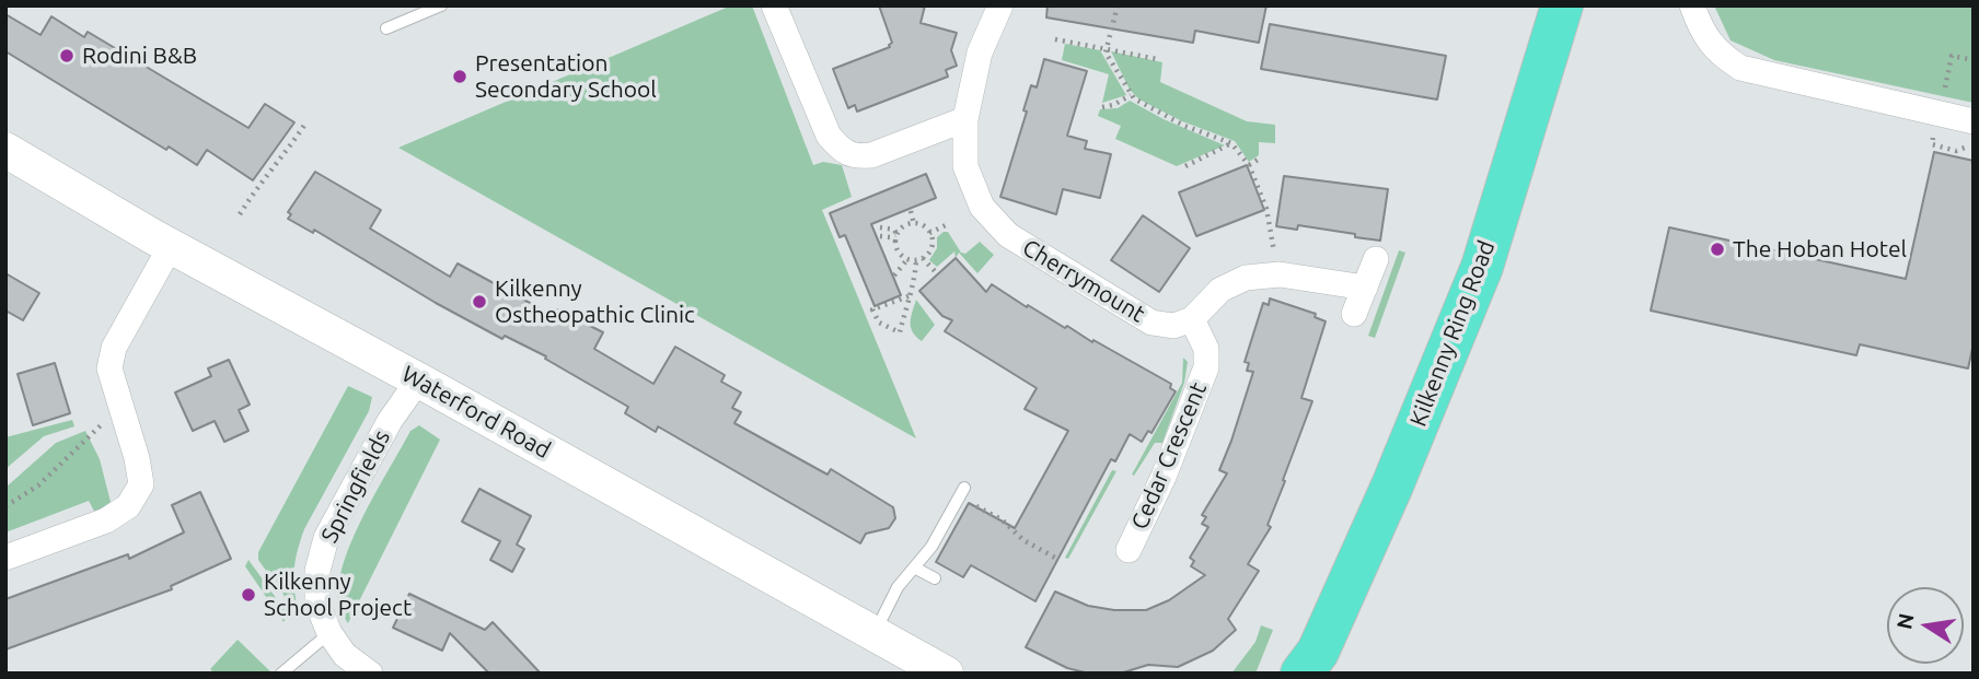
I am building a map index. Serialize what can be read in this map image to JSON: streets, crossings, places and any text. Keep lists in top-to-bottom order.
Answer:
{
  "streets": {
    "highway": ["Kilkenny Ring Road"],
    "main road": ["Waterford Road"],
    "street": ["Cherrymount", "Cedar Crescent", "Springfields"]
  },
  "crossings": [
    ["Cherrymount", "Cedar Crescent"],
    ["Waterford Road", "Springfields"]
  ],
  "places": [
    "Rodini B&B",
    "Presentation Secondary School",
    "The Hoban Hotel",
    "Kilkenny Ostheopathic Clinic",
    "Kilkenny School Project"
  ],
  "north": "left"
}
